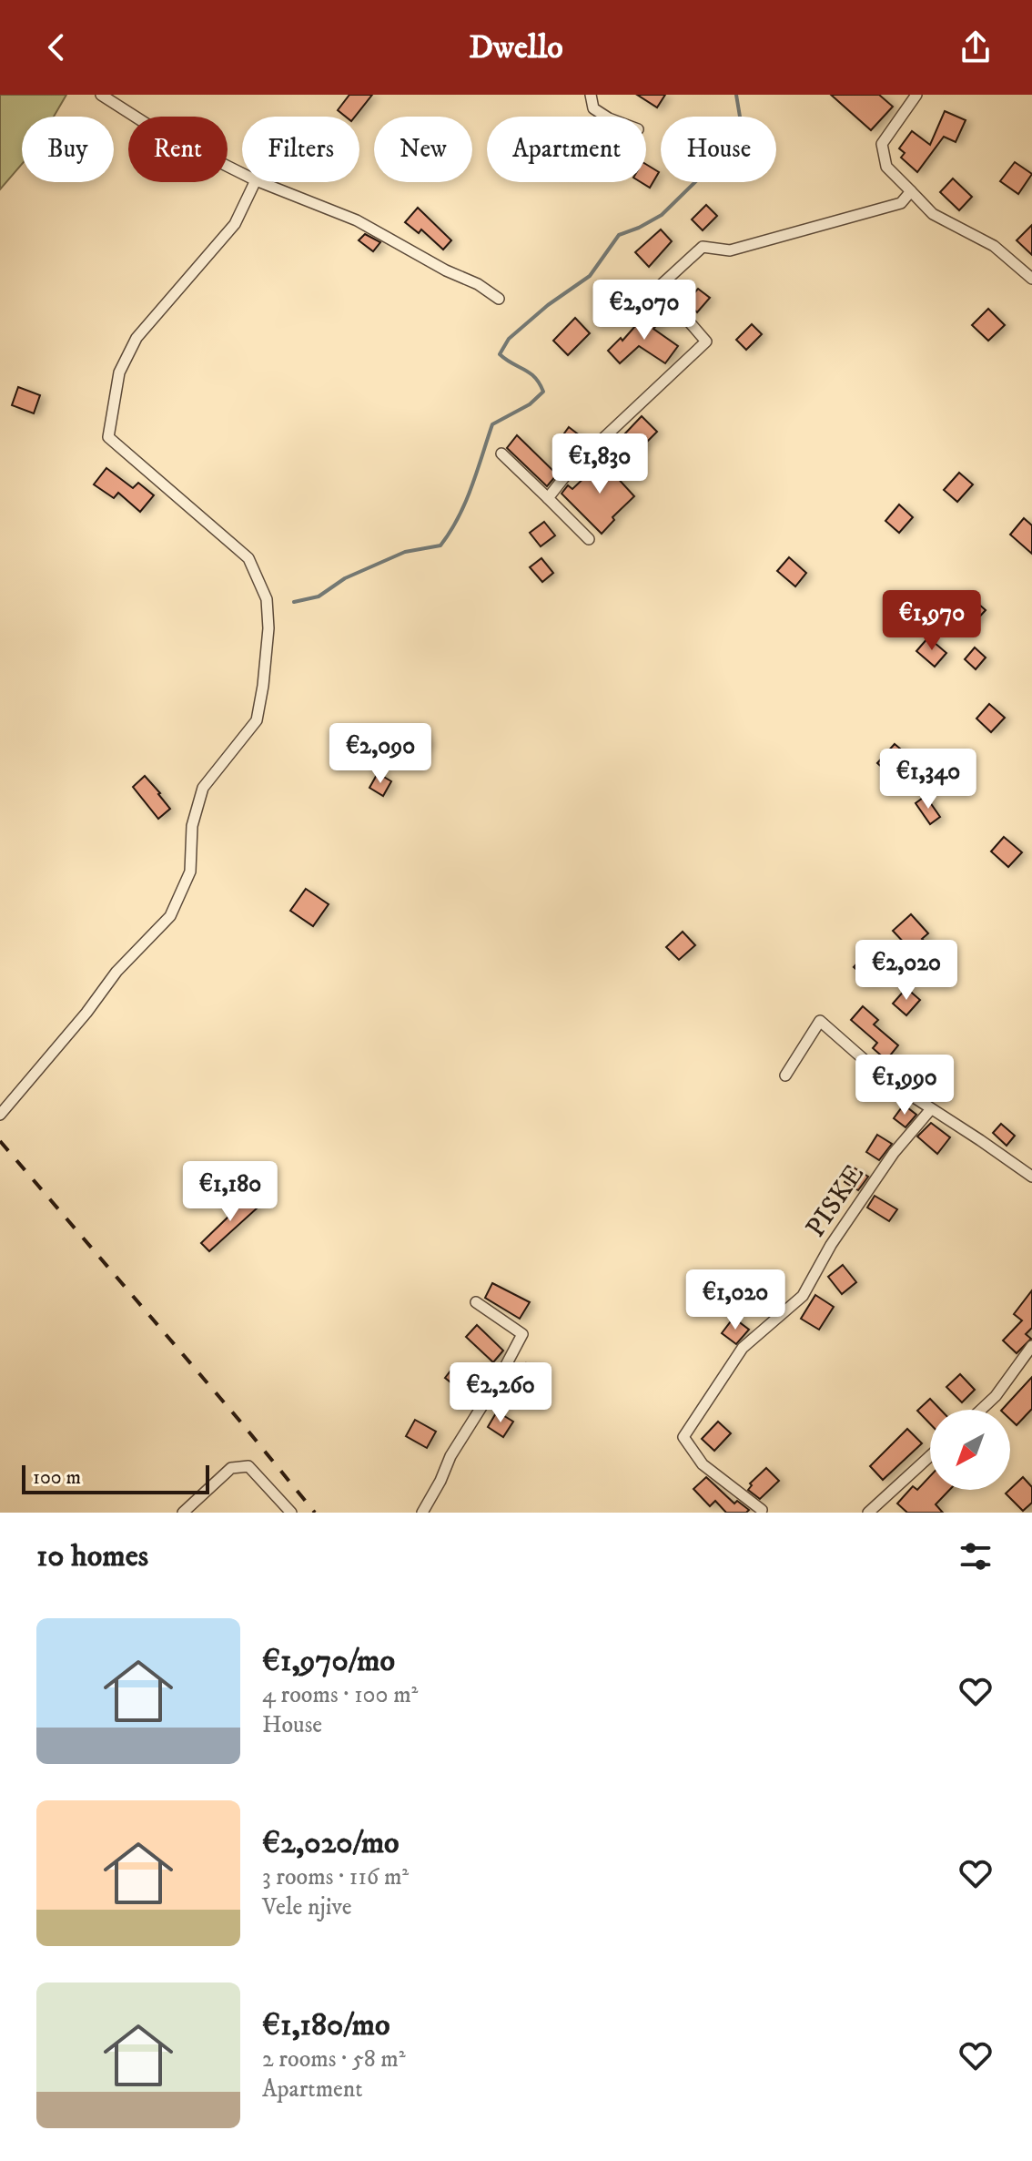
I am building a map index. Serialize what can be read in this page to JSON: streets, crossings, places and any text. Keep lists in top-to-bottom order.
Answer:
{
  "streets": {
    "street": ["PISKE"]
  },
  "scale_bar": "100 m",
  "north": "bottom left",
  "page": {
    "header": "Dwello",
    "chip": [
      "Buy",
      "Rent",
      "Filters",
      "New",
      "Apartment",
      "House"
    ],
    "price": [
      "€2,070",
      "€1,830",
      "€1,970",
      "€2,090",
      "€1,340",
      "€2,020",
      "€1,990",
      "€1,180",
      "€1,020",
      "€2,260"
    ],
    "scale": "100 m",
    "heading": "10 homes",
    "list": [
      {
        "name": "€1,970/mo",
        "note": "4 rooms · 100 m² · House"
      },
      {
        "name": "€2,020/mo",
        "note": "3 rooms · 116 m² · Vele njive"
      },
      {
        "name": "€1,180/mo",
        "note": "2 rooms · 58 m² · Apartment"
      }
    ]
  }
}
